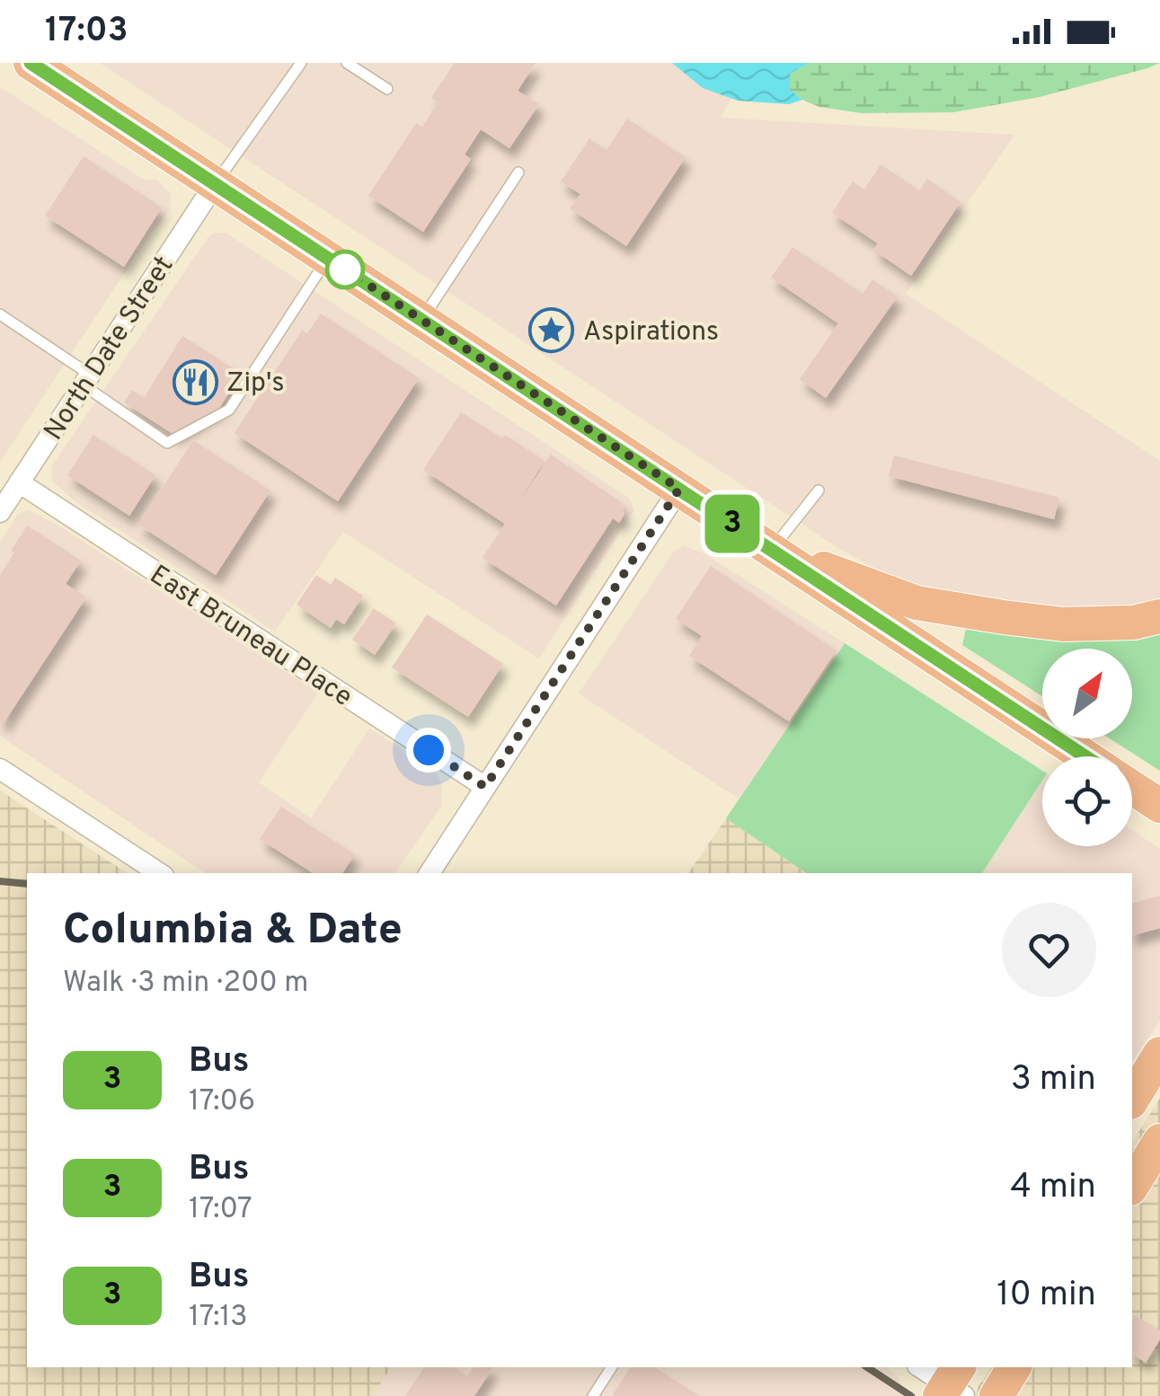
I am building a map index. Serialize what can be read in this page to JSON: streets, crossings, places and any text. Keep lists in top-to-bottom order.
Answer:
{
  "streets": {
    "street": ["North Date Street", "East Bruneau Place"]
  },
  "crossings": [
    ["North Date Street", "East Bruneau Place"]
  ],
  "places": {
    "place": ["Aspirations"],
    "restaurant": ["Zip's"]
  },
  "lines": ["bus line 3"],
  "north": "top right",
  "page": {
    "status": "17:03",
    "on_map": "3",
    "heading": ["Columbia & Date", "Walk · 3 min · 200 m"],
    "list": [
      {
        "mark": "3",
        "name": "Bus",
        "note": "17:06",
        "value": "3 min"
      },
      {
        "mark": "3",
        "name": "Bus",
        "note": "17:07",
        "value": "4 min"
      },
      {
        "mark": "3",
        "name": "Bus",
        "note": "17:13",
        "value": "10 min"
      }
    ]
  }
}
